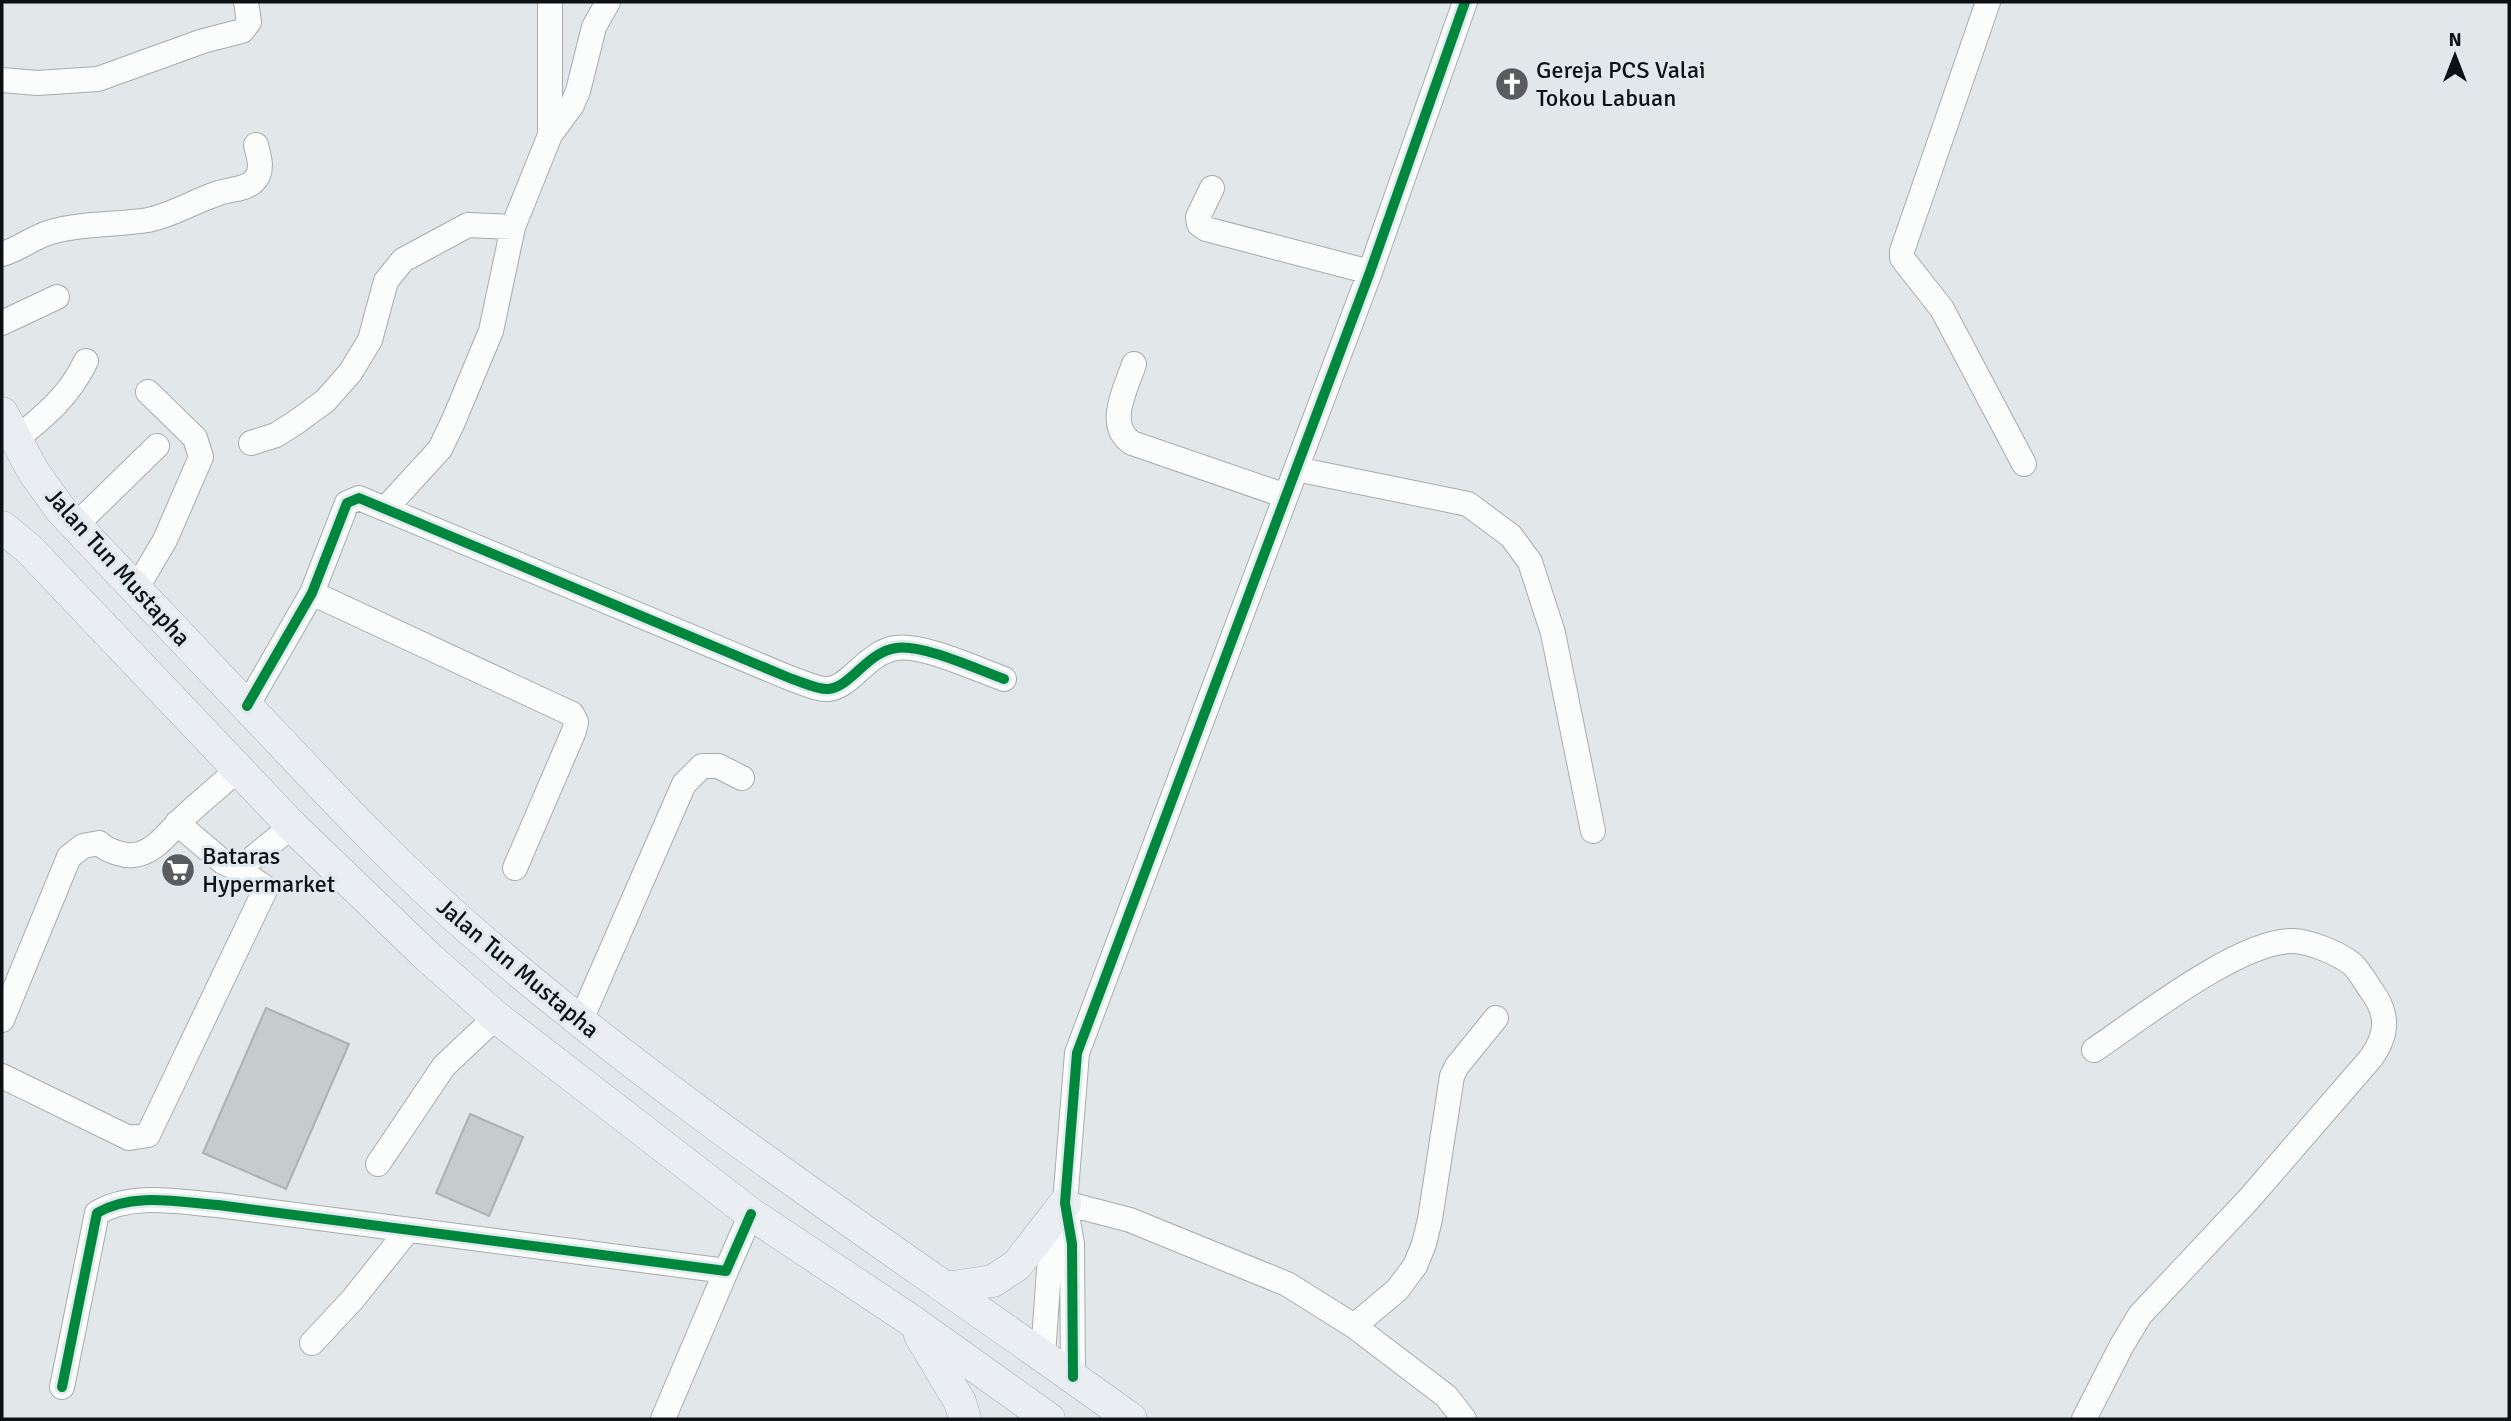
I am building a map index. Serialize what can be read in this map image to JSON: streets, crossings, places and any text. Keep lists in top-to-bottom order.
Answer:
{
  "streets": {
    "main road": ["Jalan Tun Mustapha"]
  },
  "places": {
    "church": ["Gereja PCS Valai Tokou Labuan"],
    "supermarket": ["Bataras Hypermarket"]
  },
  "north": "top"
}
